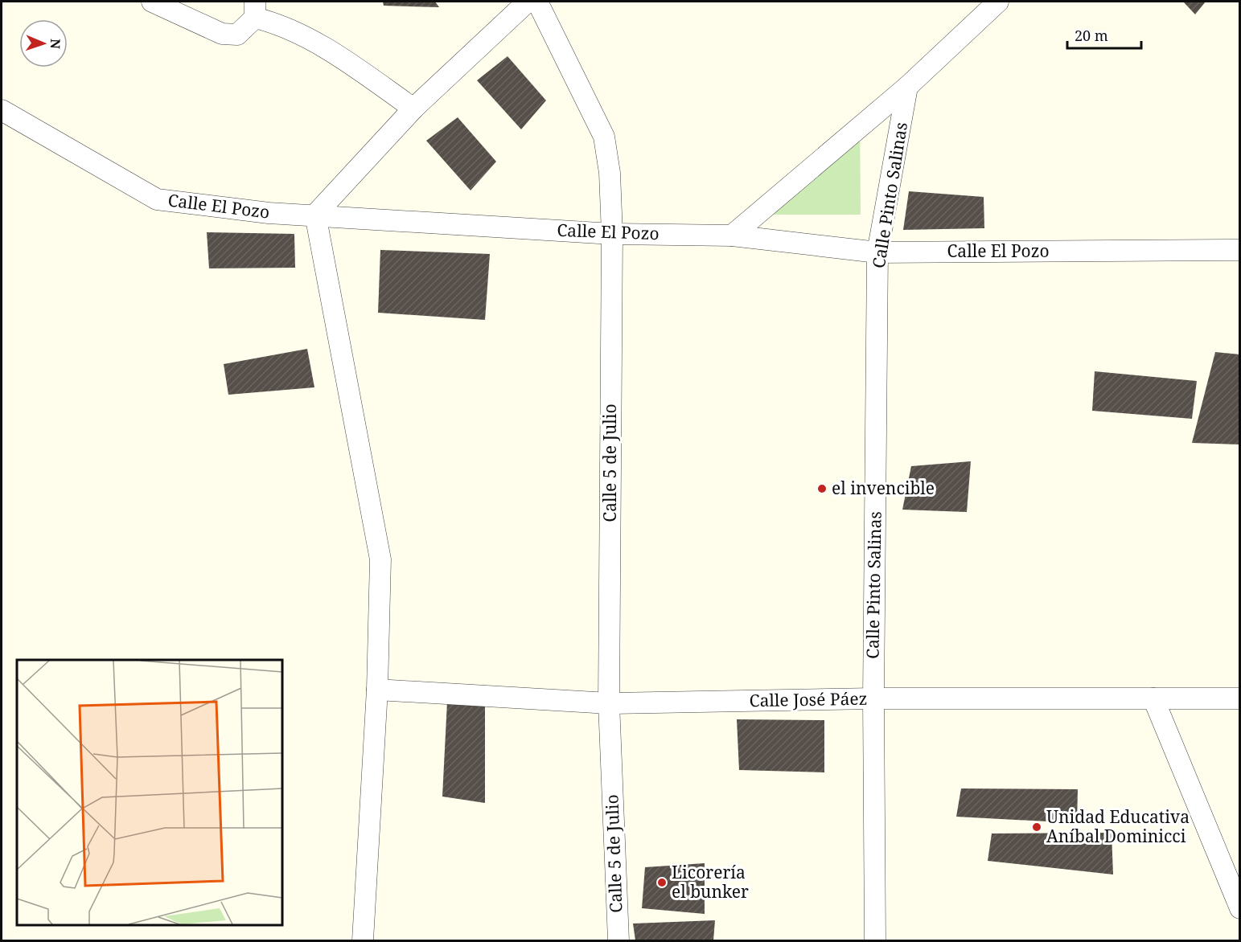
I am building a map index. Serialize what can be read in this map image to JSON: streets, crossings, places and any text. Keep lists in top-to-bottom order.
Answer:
{
  "streets": {
    "street": [
      "Calle Pinto Salinas",
      "Calle El Pozo",
      "Calle 5 de Julio",
      "Calle José Páez"
    ]
  },
  "crossings": [
    ["Calle Pinto Salinas", "Calle El Pozo"],
    ["Calle Pinto Salinas", "Calle José Páez"],
    ["Calle El Pozo", "Calle 5 de Julio"],
    ["Calle 5 de Julio", "Calle José Páez"]
  ],
  "places": ["el invencible", "Unidad Educativa Aníbal Dominicci", "Licorería el bunker"],
  "scale_bar": "20 m",
  "north": "right"
}
